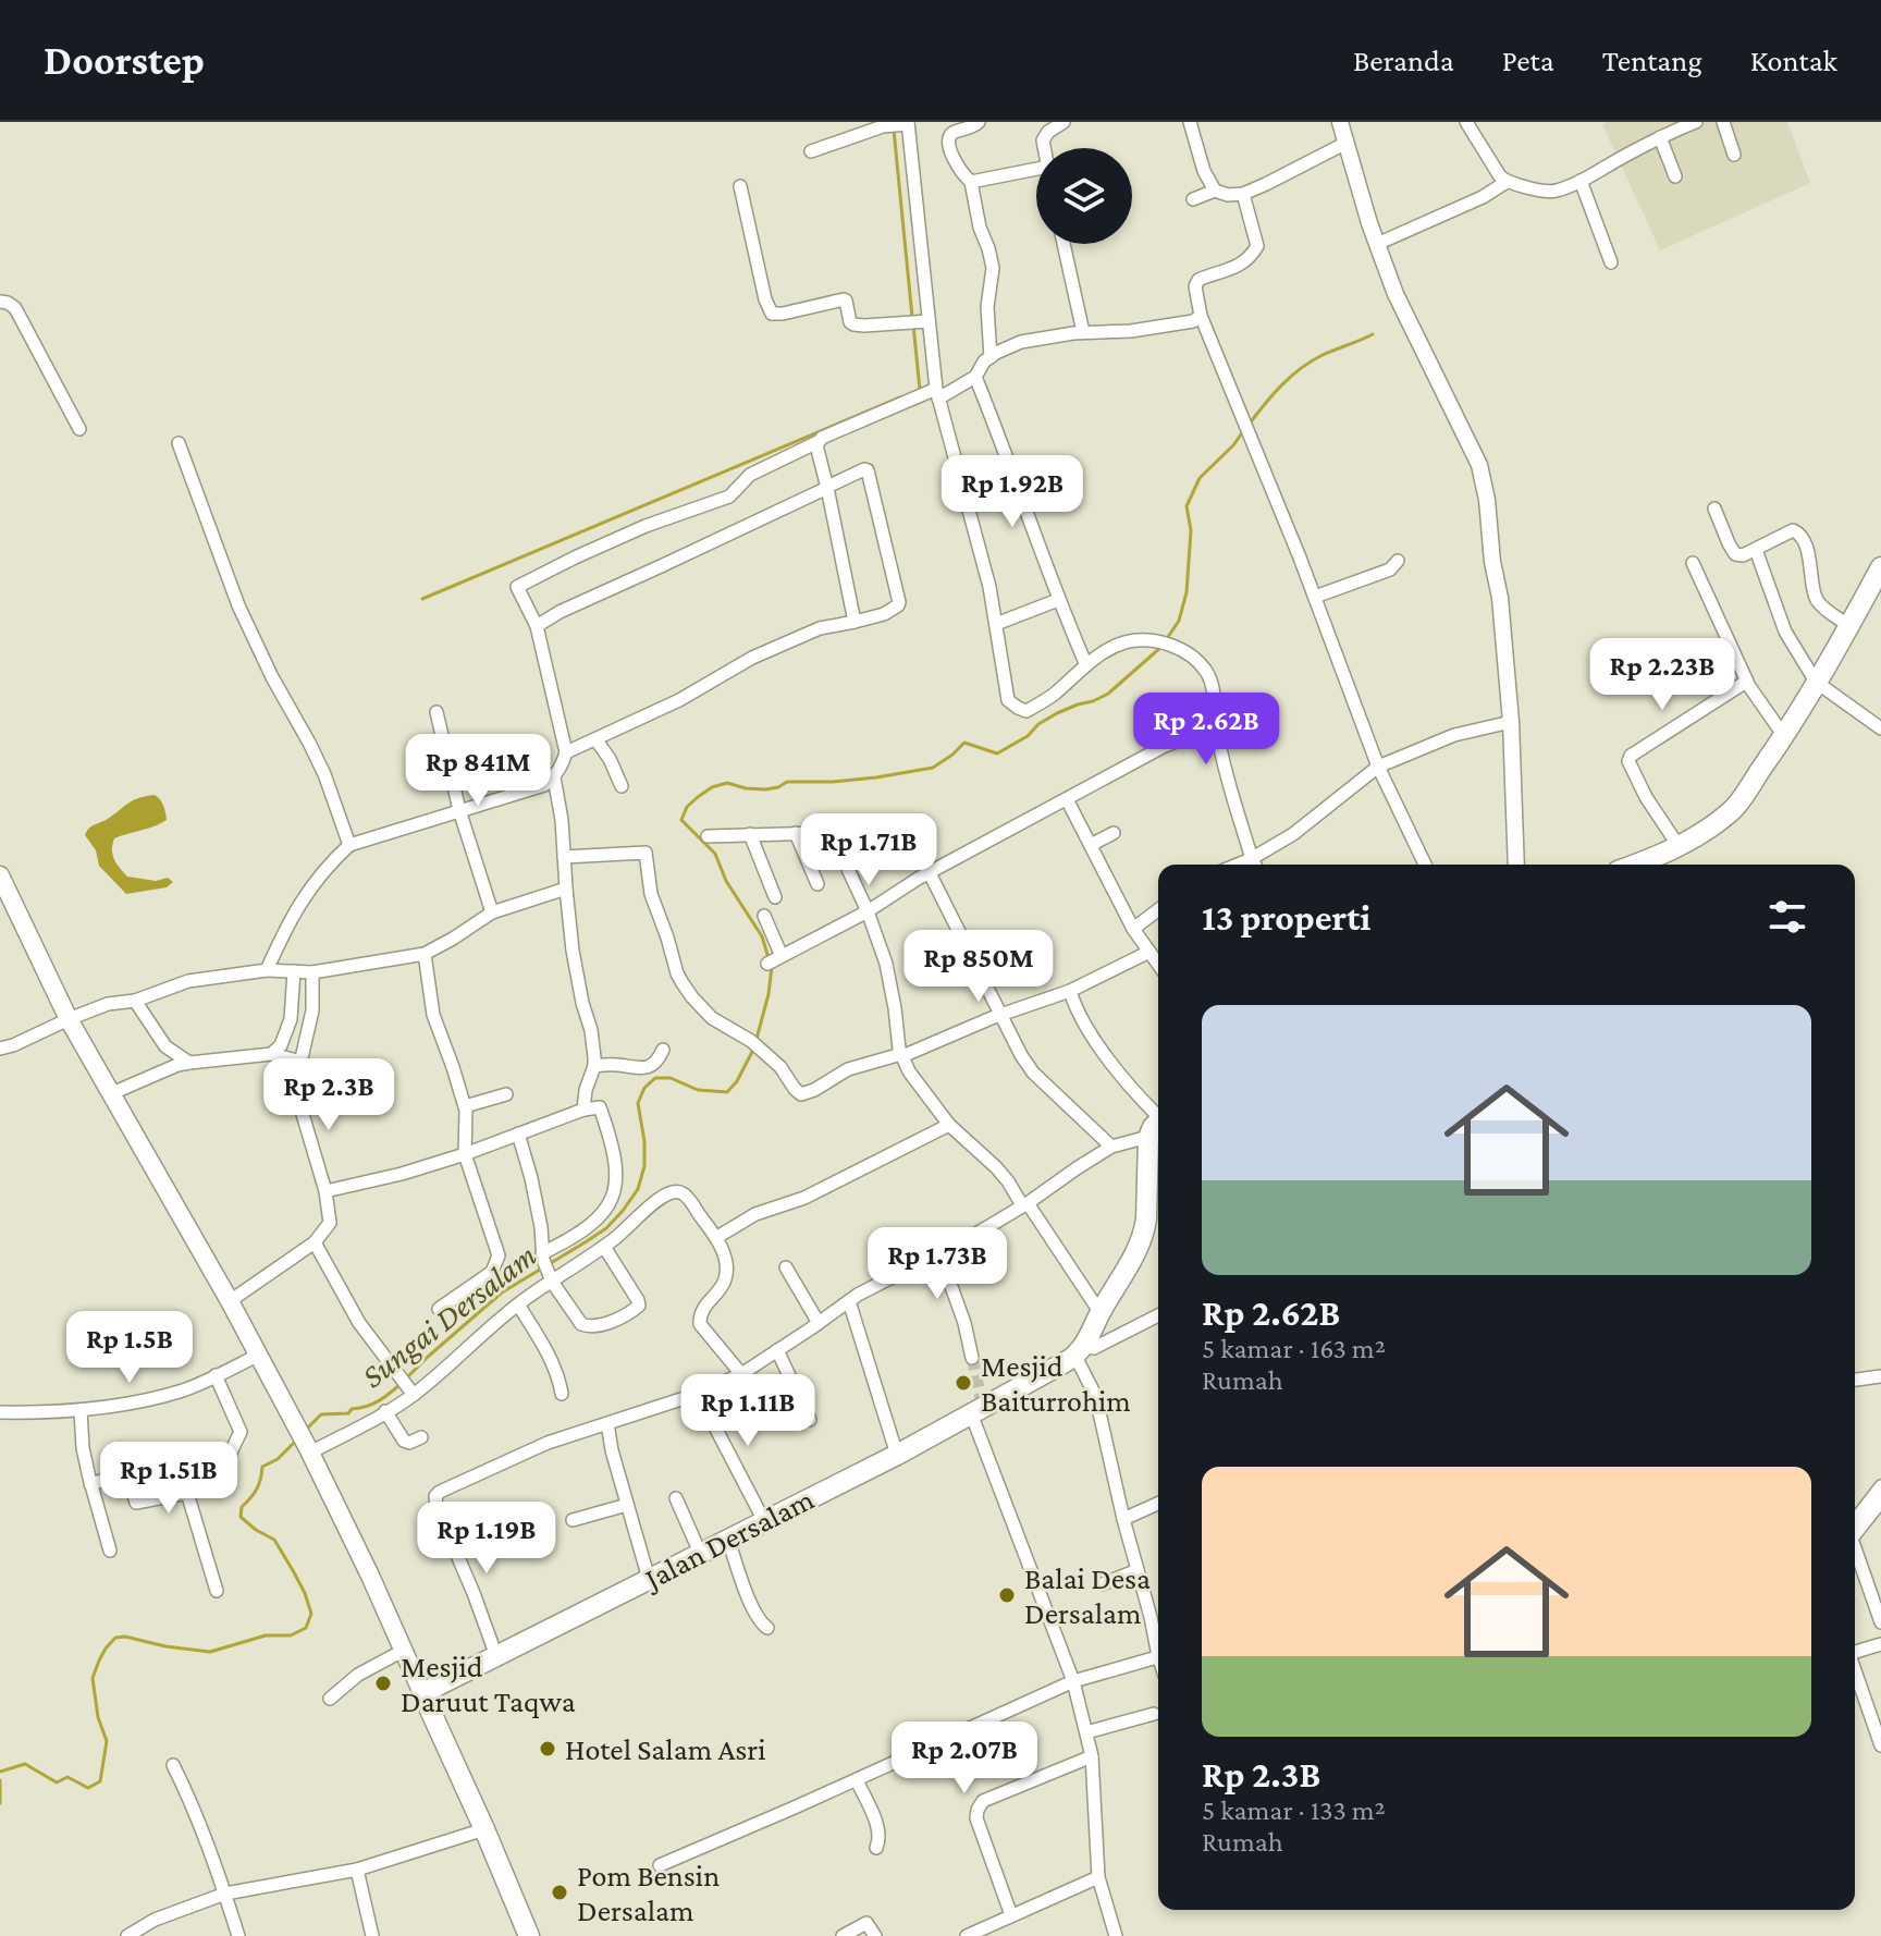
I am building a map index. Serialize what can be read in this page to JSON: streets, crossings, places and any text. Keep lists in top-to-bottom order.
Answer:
{
  "streets": {
    "main road": ["Jalan Dersalam"]
  },
  "water": ["Sungai Dersalam"],
  "places": [
    "Mesjid Baiturrohim",
    "Balai Desa Dersalam",
    "Mesjid Daruut Taqwa",
    "Hotel Salam Asri",
    "Pom Bensin Dersalam"
  ],
  "page": {
    "header": "Doorstep",
    "nav": [
      "Beranda",
      "Peta",
      "Tentang",
      "Kontak"
    ],
    "price": [
      "Rp 1.92B",
      "Rp 2.23B",
      "Rp 2.62B",
      "Rp 841M",
      "Rp 1.71B",
      "Rp 850M",
      "Rp 2.3B",
      "Rp 1.73B",
      "Rp 1.5B",
      "Rp 1.11B",
      "Rp 1.51B",
      "Rp 1.19B",
      "Rp 2.07B"
    ],
    "heading": "13 properti",
    "list": [
      {
        "name": "Rp 2.62B",
        "note": "5 kamar · 163 m² · Rumah"
      },
      {
        "name": "Rp 2.3B",
        "note": "5 kamar · 133 m² · Rumah"
      }
    ]
  }
}
